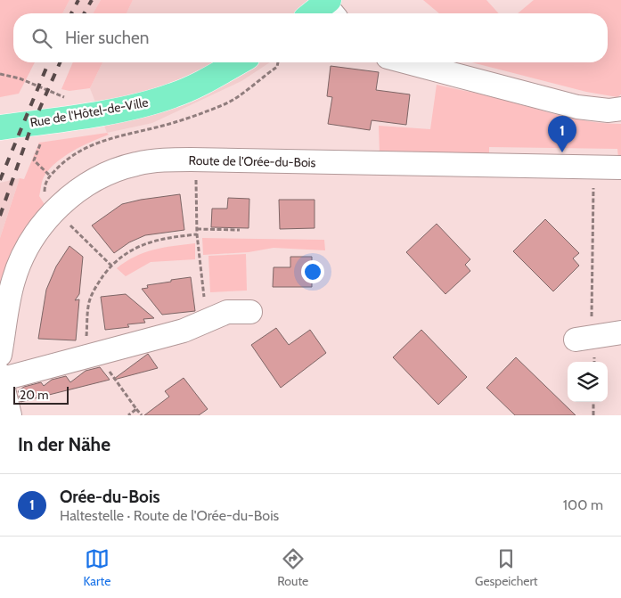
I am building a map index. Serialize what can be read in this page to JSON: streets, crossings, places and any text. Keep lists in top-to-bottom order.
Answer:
{
  "streets": {
    "main road": ["Rue de l'Hôtel-de-Ville"],
    "street": ["Route de l'Orée-du-Bois"]
  },
  "scale_bar": "20 m",
  "page": {
    "search": "Hier suchen",
    "pins": "1",
    "scale": "20 m",
    "heading": "In der Nähe",
    "list": [
      {
        "mark": "1",
        "name": "Orée-du-Bois",
        "note": "Haltestelle · Route de l'Orée-du-Bois",
        "value": "100 m"
      }
    ],
    "nav": ["Karte", "Route", "Gespeichert"]
  }
}
